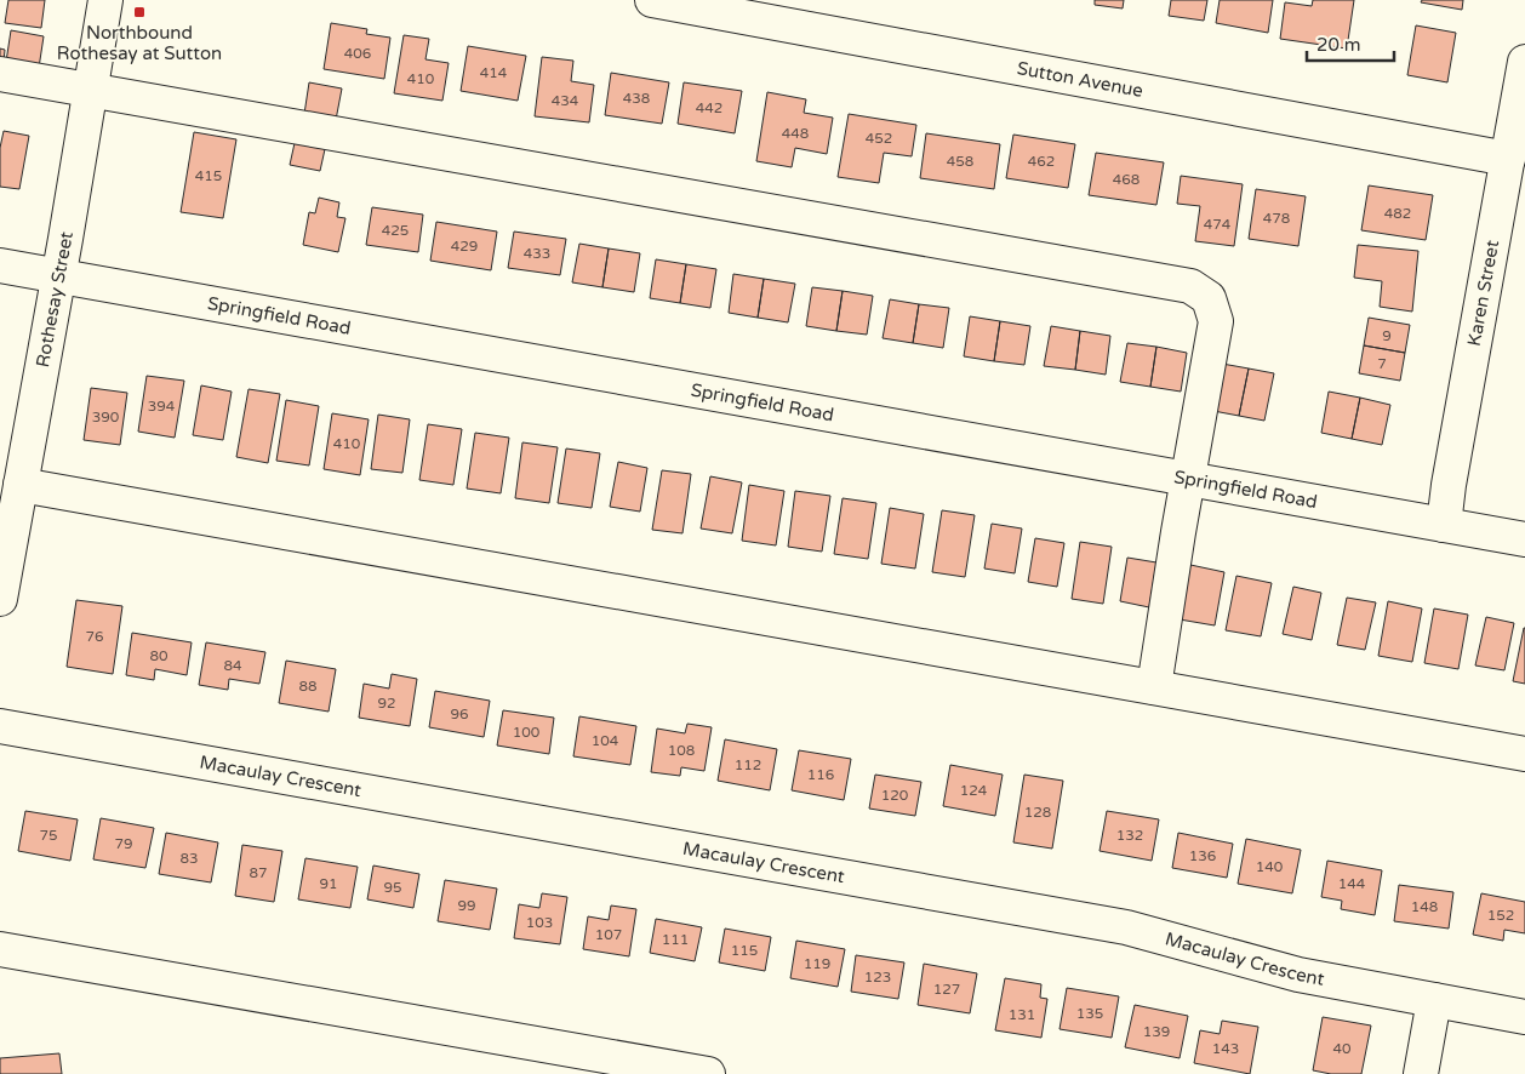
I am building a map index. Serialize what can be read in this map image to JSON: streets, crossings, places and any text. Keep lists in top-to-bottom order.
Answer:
{
  "streets": {
    "street": [
      "Sutton Avenue",
      "Karen Street",
      "Rothesay Street",
      "Springfield Road",
      "Macaulay Crescent"
    ]
  },
  "crossings": [
    ["Sutton Avenue", "Karen Street"],
    ["Karen Street", "Springfield Road"],
    ["Rothesay Street", "Springfield Road"]
  ],
  "places": {
    "transit": ["Northbound Rothesay at Sutton"]
  },
  "house_numbers": [
    "406",
    "414",
    "410",
    "438",
    "434",
    "442",
    "448",
    "452",
    "458",
    "462",
    "415",
    "468",
    "482",
    "478",
    "474",
    "425",
    "429",
    "433",
    "9",
    "7",
    "394",
    "390",
    "410",
    "76",
    "80",
    "84",
    "88",
    "92",
    "96",
    "100",
    "104",
    "108",
    "112",
    "116",
    "124",
    "120",
    "128",
    "75",
    "132",
    "79",
    "136",
    "83",
    "140",
    "87",
    "91",
    "144",
    "95",
    "99",
    "148",
    "152",
    "103",
    "107",
    "111",
    "115",
    "119",
    "123",
    "127",
    "135",
    "131",
    "139",
    "143",
    "40"
  ],
  "scale_bar": "20 m"
}
